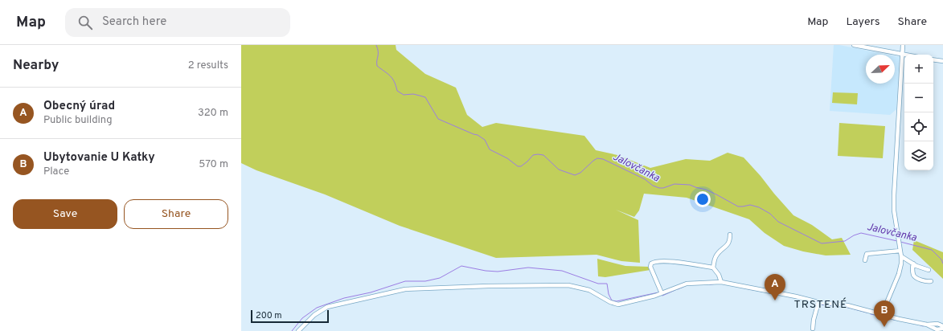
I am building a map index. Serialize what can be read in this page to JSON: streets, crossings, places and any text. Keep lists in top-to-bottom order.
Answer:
{
  "districts": ["TRSTENÉ"],
  "water": ["Jalovčanka"],
  "scale_bar": "200 m",
  "north": "top right",
  "page": {
    "header": "Map",
    "search": "Search here",
    "nav": ["Map", "Layers", "Share"],
    "heading": ["Nearby", "2 results"],
    "map_buttons": ["+", "−"],
    "list": [
      {
        "mark": "A",
        "name": "Obecný úrad",
        "note": "Public building",
        "value": "320 m"
      },
      {
        "mark": "B",
        "name": "Ubytovanie U Katky",
        "note": "Place",
        "value": "570 m"
      }
    ],
    "buttons": ["Save", "Share"],
    "pins": ["A", "B"],
    "scale": "200 m"
  }
}
